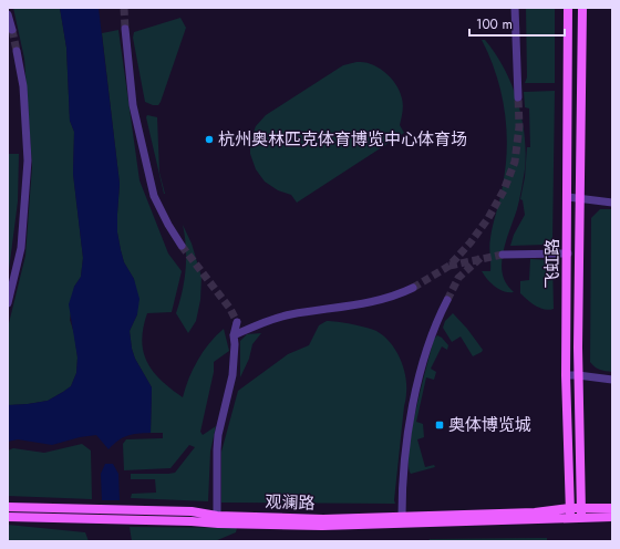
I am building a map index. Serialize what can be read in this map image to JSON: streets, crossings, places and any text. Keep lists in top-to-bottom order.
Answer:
{
  "streets": {
    "main road": ["飞虹路", "观澜路"]
  },
  "crossings": [
    ["飞虹路", "观澜路"]
  ],
  "places": {
    "other": ["杭州奥林匹克体育博览中心体育场"],
    "transit": ["奥体博览城"]
  },
  "scale_bar": "100 m"
}
